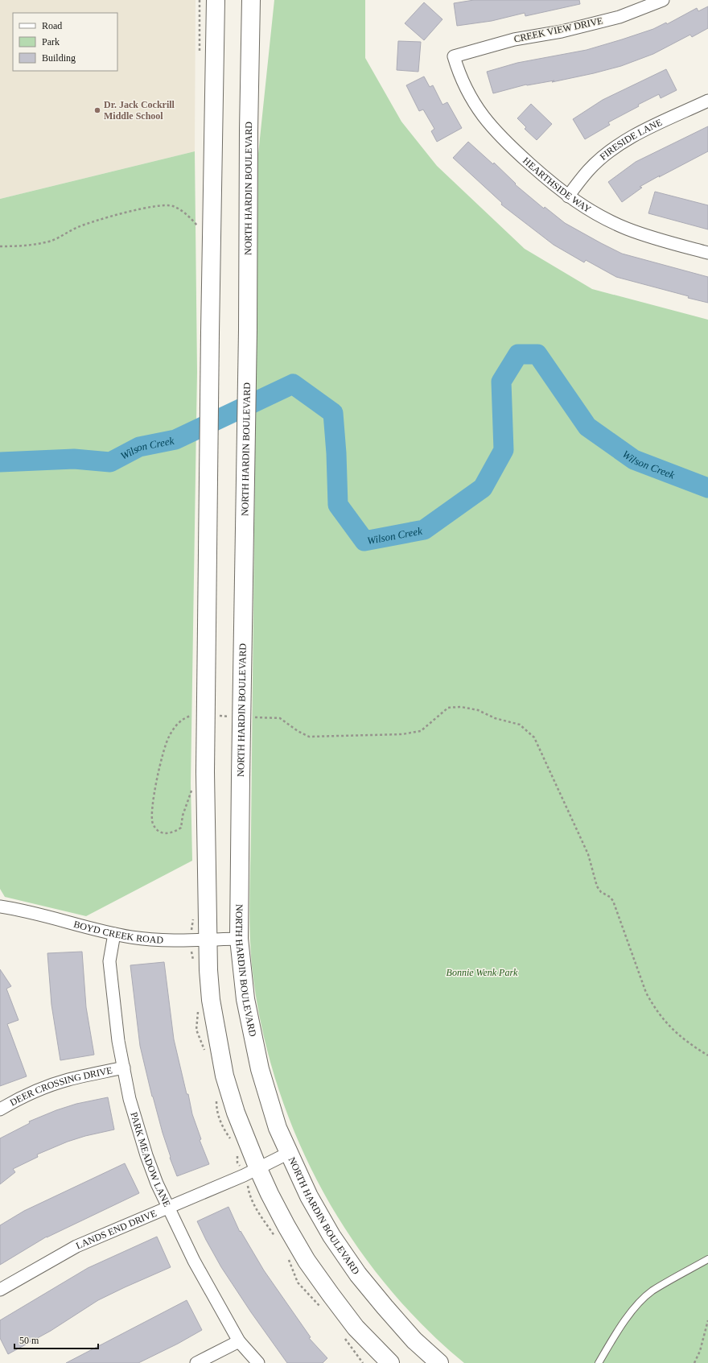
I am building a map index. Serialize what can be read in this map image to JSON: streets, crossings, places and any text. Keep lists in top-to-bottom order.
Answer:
{
  "streets": {
    "main road": ["NORTH HARDIN BOULEVARD"],
    "street": [
      "CREEK VIEW DRIVE",
      "FIRESIDE LANE",
      "HEARTHSIDE WAY",
      "BOYD CREEK ROAD",
      "DEER CROSSING DRIVE",
      "PARK MEADOW LANE",
      "LANDS END DRIVE"
    ]
  },
  "crossings": [
    ["CREEK VIEW DRIVE", "HEARTHSIDE WAY"],
    ["FIRESIDE LANE", "HEARTHSIDE WAY"],
    ["NORTH HARDIN BOULEVARD", "BOYD CREEK ROAD"],
    ["NORTH HARDIN BOULEVARD", "LANDS END DRIVE"],
    ["BOYD CREEK ROAD", "PARK MEADOW LANE"],
    ["DEER CROSSING DRIVE", "PARK MEADOW LANE"],
    ["PARK MEADOW LANE", "LANDS END DRIVE"]
  ],
  "water": ["Wilson Creek"],
  "parks": ["Bonnie Wenk Park"],
  "places": ["Dr. Jack Cockrill Middle School"],
  "legend": ["Road", "Park", "Building"],
  "scale_bar": "50 m"
}
